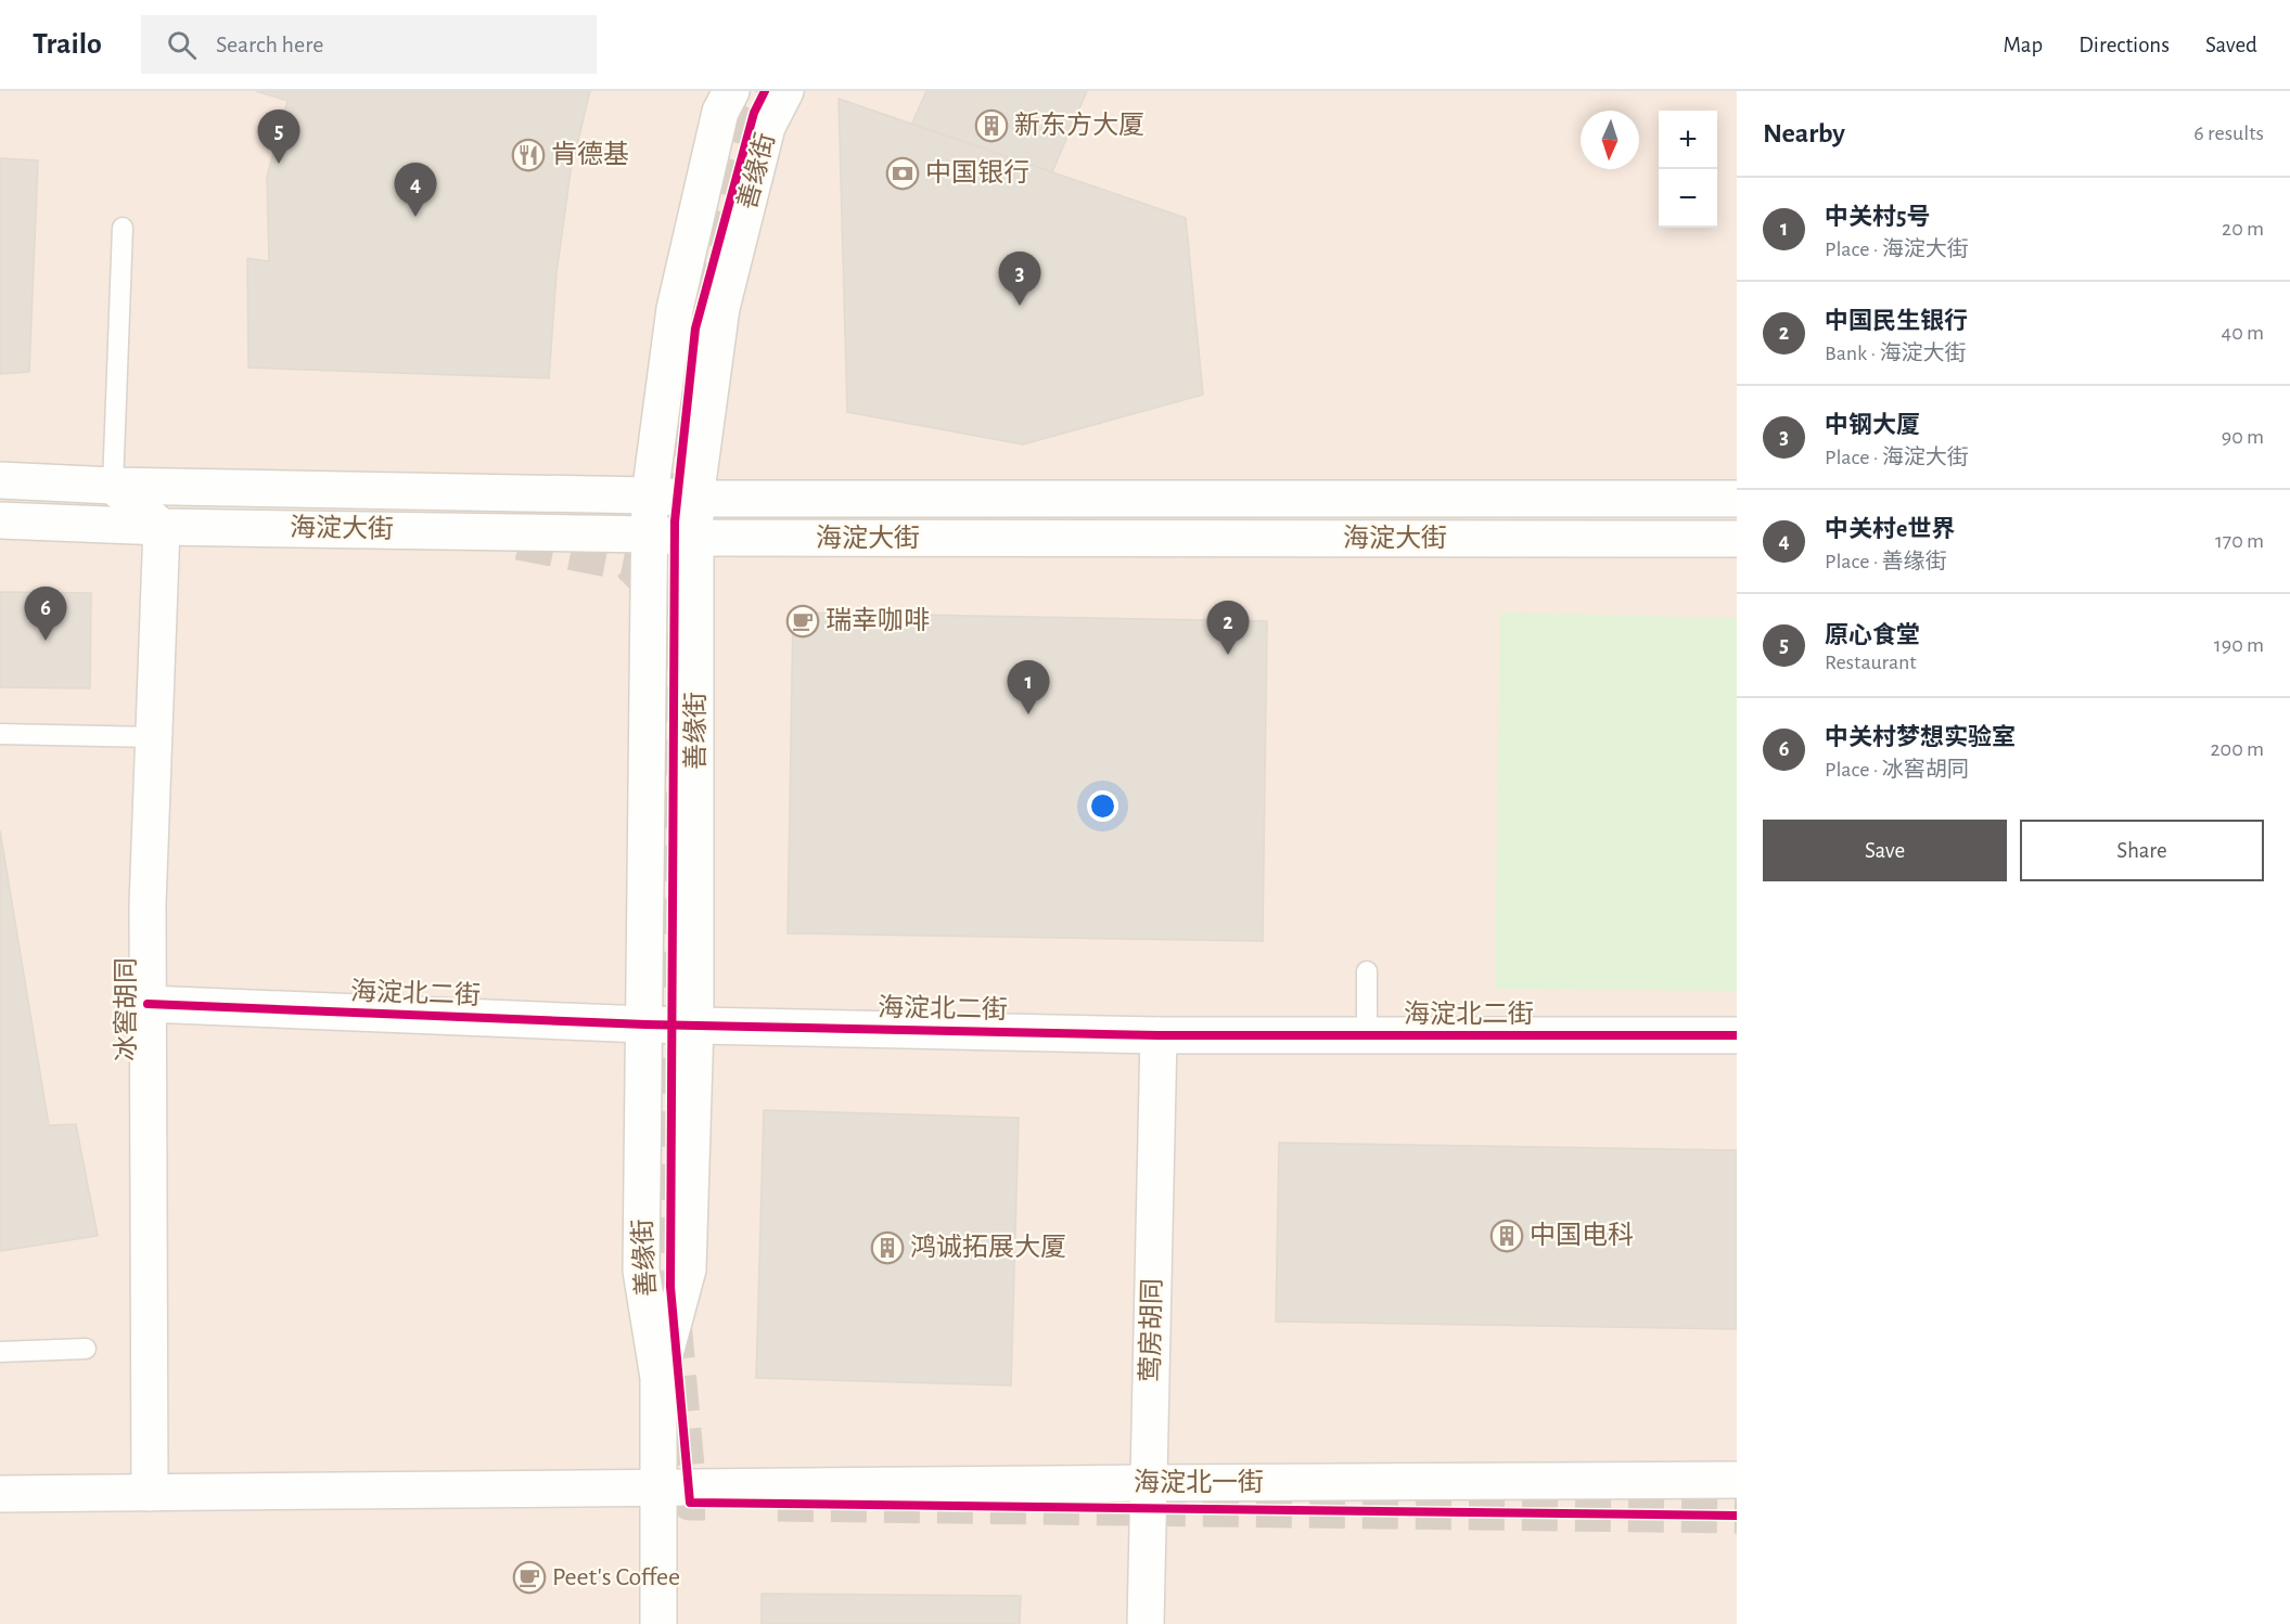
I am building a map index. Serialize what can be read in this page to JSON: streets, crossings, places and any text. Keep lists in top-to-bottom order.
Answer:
{
  "streets": {
    "main road": [
      "善缘街",
      "海淀大街",
      "海淀北二街",
      "冰窖胡同",
      "莺房胡同",
      "海淀北一街"
    ]
  },
  "crossings": [
    ["善缘街", "海淀大街"],
    ["善缘街", "海淀北二街"],
    ["善缘街", "海淀北一街"],
    ["海淀大街", "冰窖胡同"],
    ["海淀北二街", "冰窖胡同"],
    ["海淀北二街", "莺房胡同"],
    ["冰窖胡同", "海淀北一街"],
    ["莺房胡同", "海淀北一街"]
  ],
  "places": {
    "building": ["新东方大厦", "中国电科", "鸿诚拓展大厦"],
    "restaurant": ["肯德基"],
    "bank": ["中国银行"],
    "cafe": ["瑞幸咖啡", "Peet's Coffee"]
  },
  "north": "bottom",
  "page": {
    "header": "Trailo",
    "search": "Search here",
    "nav": ["Map", "Directions", "Saved"],
    "heading": ["Nearby", "6 results"],
    "pins": [
      "5",
      "4",
      "3",
      "6",
      "2",
      "1"
    ],
    "map_buttons": ["+", "−"],
    "list": [
      {
        "mark": "1",
        "name": "中关村5号",
        "note": "Place · 海淀大街",
        "value": "20 m"
      },
      {
        "mark": "2",
        "name": "中国民生银行",
        "note": "Bank · 海淀大街",
        "value": "40 m"
      },
      {
        "mark": "3",
        "name": "中钢大厦",
        "note": "Place · 海淀大街",
        "value": "90 m"
      },
      {
        "mark": "4",
        "name": "中关村e世界",
        "note": "Place · 善缘街",
        "value": "170 m"
      },
      {
        "mark": "5",
        "name": "原心食堂",
        "note": "Restaurant",
        "value": "190 m"
      },
      {
        "mark": "6",
        "name": "中关村梦想实验室",
        "note": "Place · 冰窖胡同",
        "value": "200 m"
      }
    ],
    "buttons": ["Save", "Share"]
  }
}
